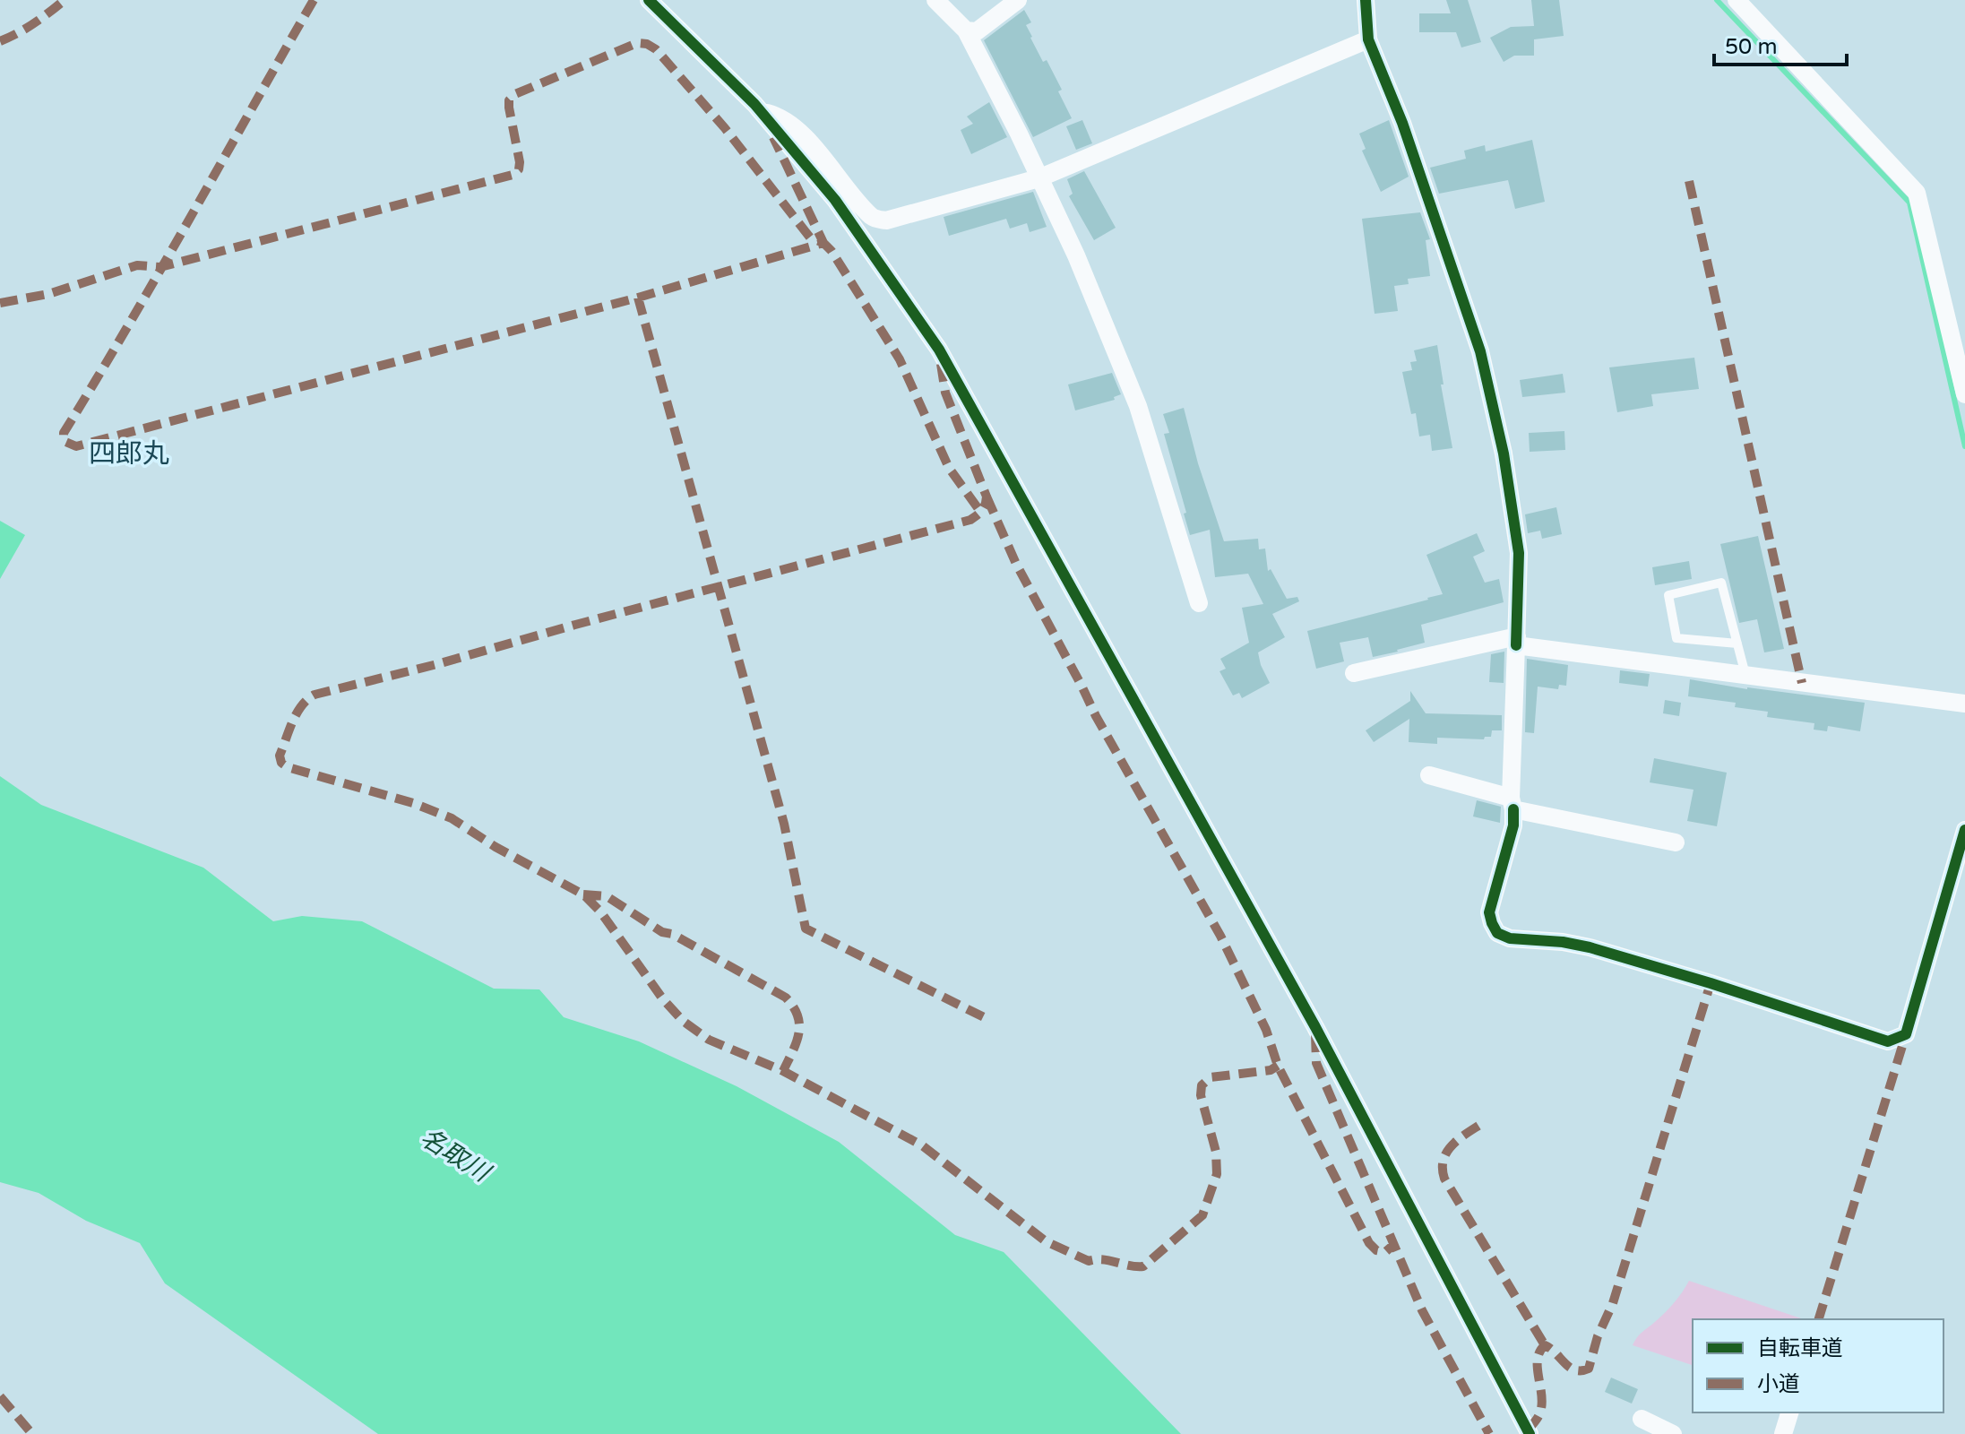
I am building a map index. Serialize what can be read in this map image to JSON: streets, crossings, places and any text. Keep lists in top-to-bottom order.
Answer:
{
  "districts": ["四郎丸"],
  "water": ["名取川"],
  "legend": ["自転車道", "小道"],
  "scale_bar": "50 m"
}
